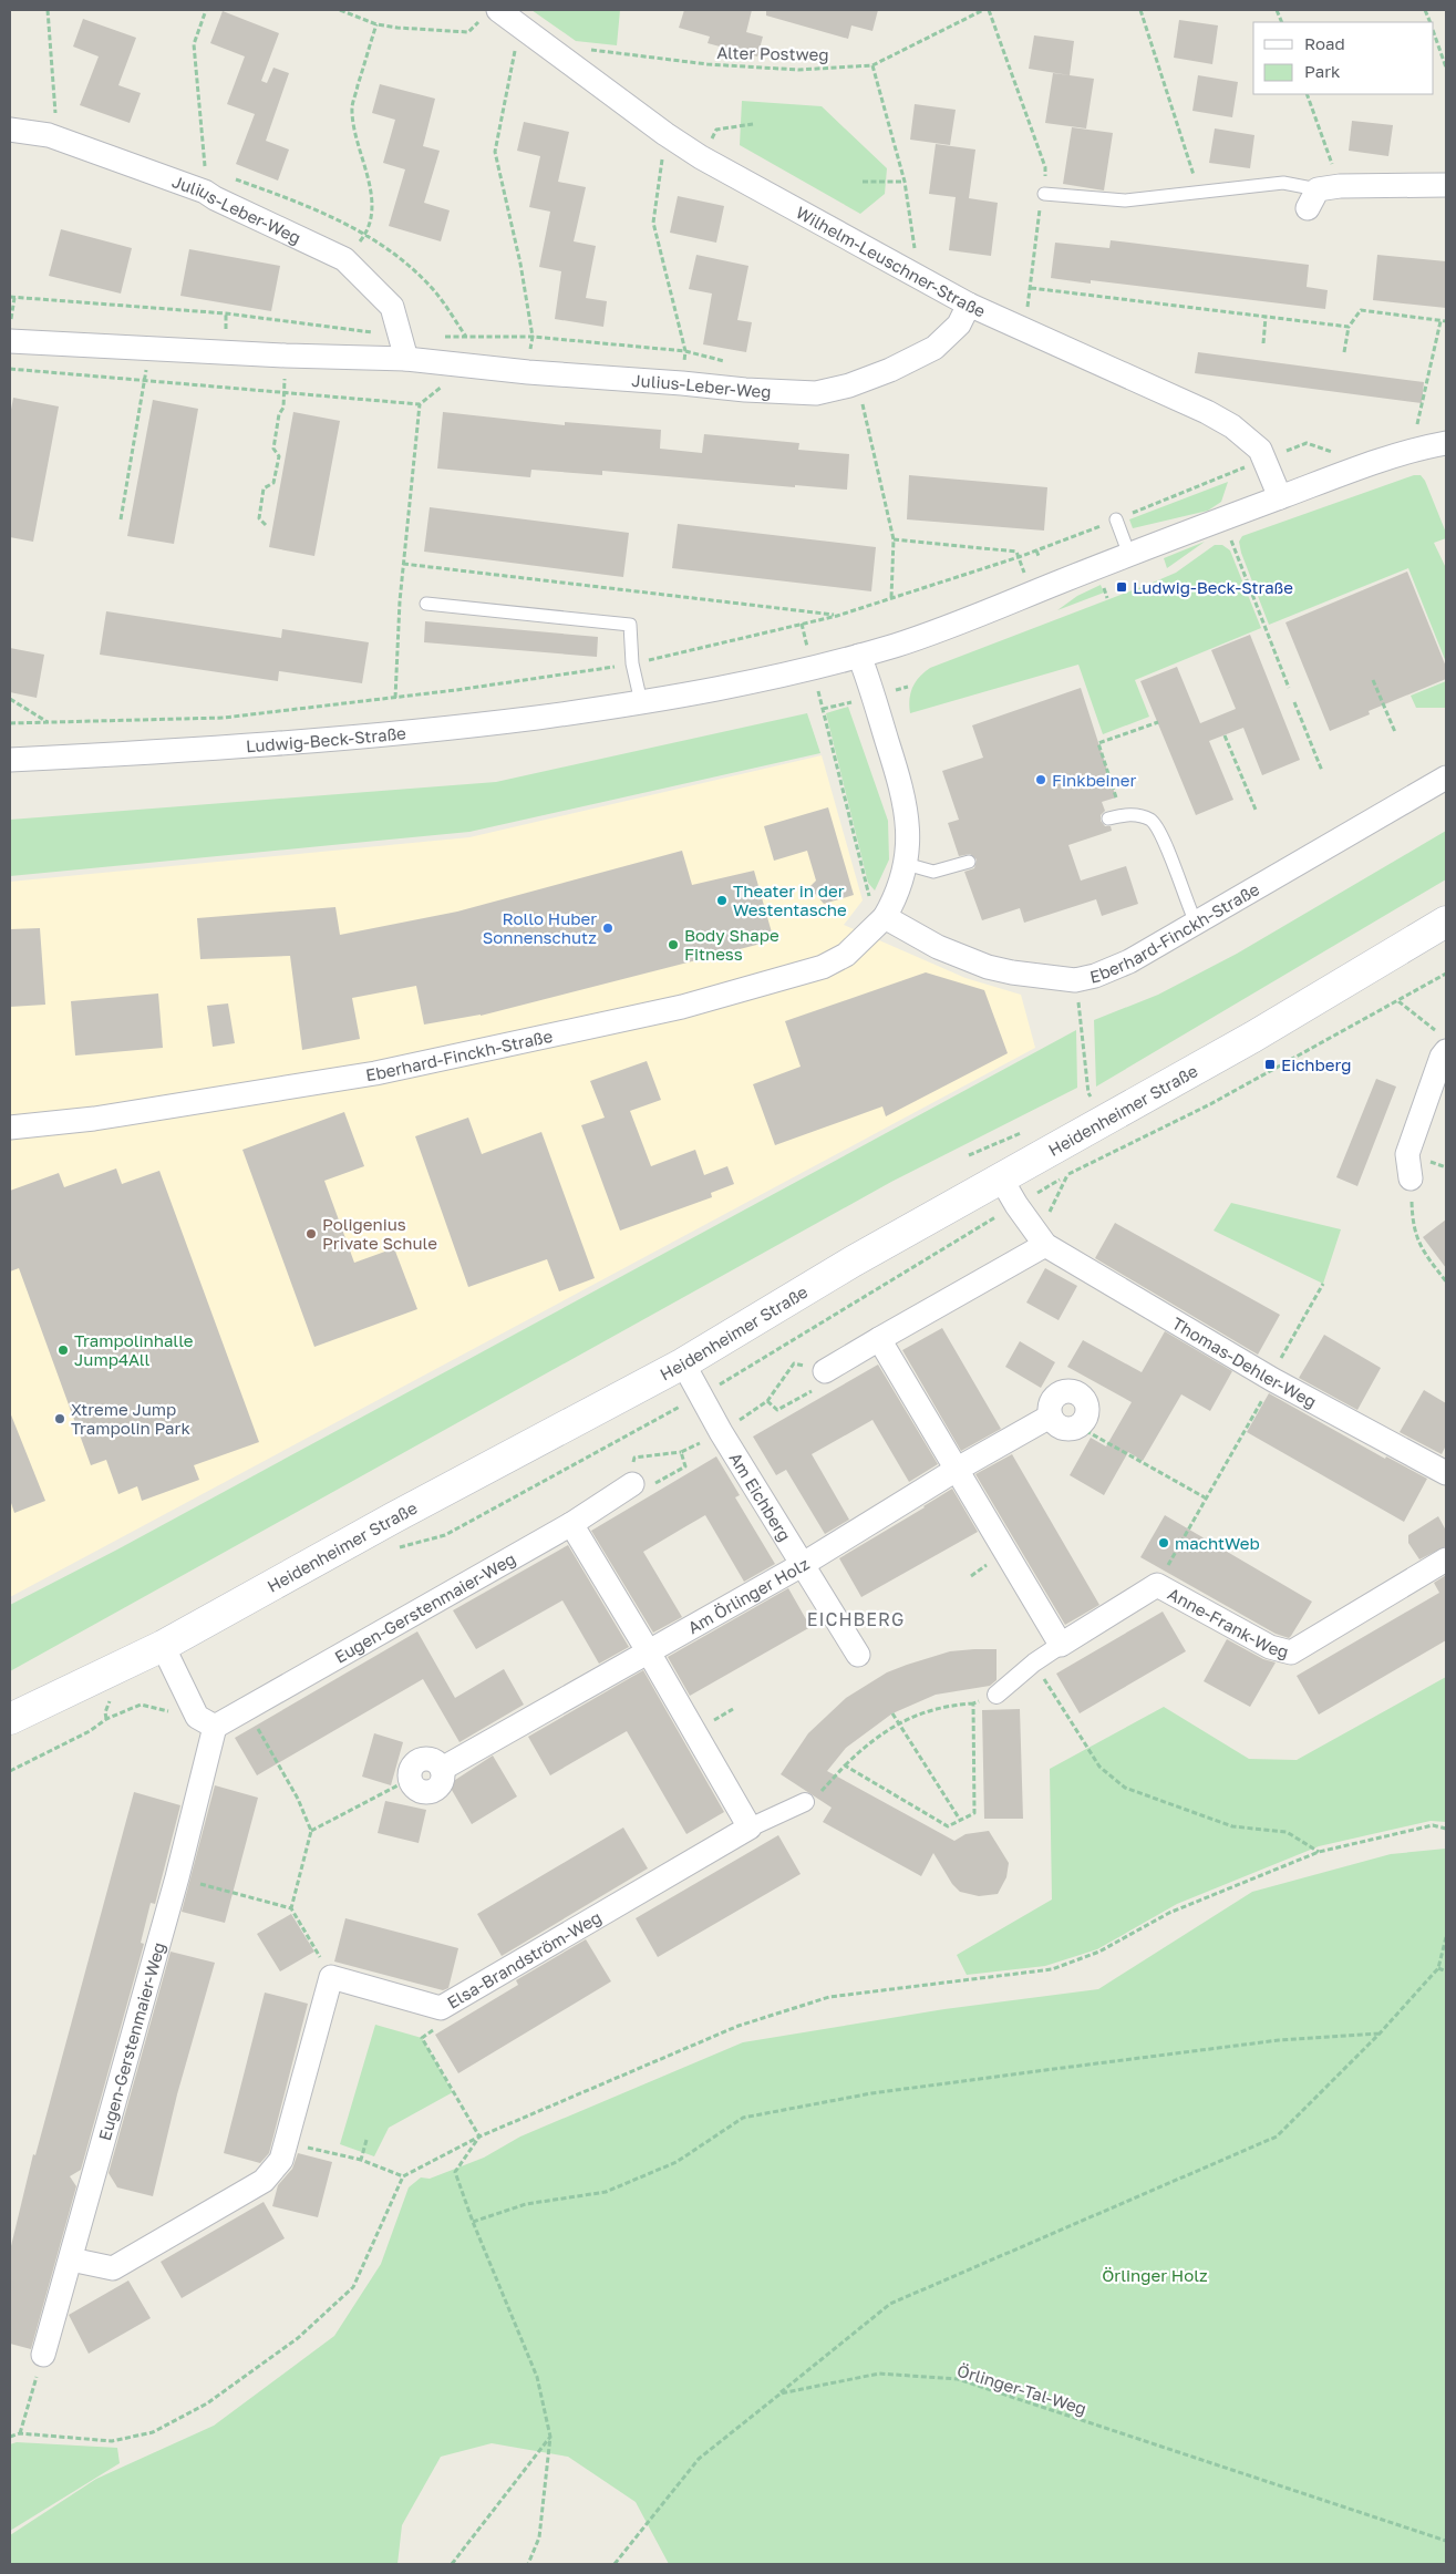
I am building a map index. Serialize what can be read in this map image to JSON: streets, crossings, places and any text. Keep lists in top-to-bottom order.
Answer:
{
  "streets": {
    "main road": ["Heidenheimer Straße"],
    "street": [
      "Julius-Leber-Weg",
      "Wilhelm-Leuschner-Straße",
      "Ludwig-Beck-Straße",
      "Eberhard-Finckh-Straße",
      "Thomas-Dehler-Weg",
      "Am Eichberg",
      "Am Örlinger Holz",
      "Eugen-Gerstenmaier-Weg",
      "Anne-Frank-Weg",
      "Elsa-Brandström-Weg"
    ],
    "path": ["Alter Postweg", "Örlinger-Tal-Weg"]
  },
  "crossings": [
    ["Alter Postweg", "Wilhelm-Leuschner-Straße"],
    ["Julius-Leber-Weg", "Wilhelm-Leuschner-Straße"],
    ["Wilhelm-Leuschner-Straße", "Ludwig-Beck-Straße"],
    ["Ludwig-Beck-Straße", "Eberhard-Finckh-Straße"],
    ["Heidenheimer Straße", "Thomas-Dehler-Weg"],
    ["Heidenheimer Straße", "Am Eichberg"],
    ["Am Eichberg", "Am Örlinger Holz"],
    ["Eugen-Gerstenmaier-Weg", "Elsa-Brandström-Weg"]
  ],
  "districts": ["EICHBERG"],
  "parks": ["Örlinger Holz"],
  "places": {
    "transit": ["Ludwig-Beck-Straße", "Eichberg"],
    "other": [
      "Finkbeiner",
      "Theater in der Westentasche",
      "Rollo Huber Sonnenschutz",
      "Body Shape Fitness",
      "Poligenius Private Schule",
      "Trampolinhalle Jump4All",
      "Xtreme Jump Trampolin Park",
      "machtWeb"
    ]
  },
  "legend": ["Road", "Park"]
}
